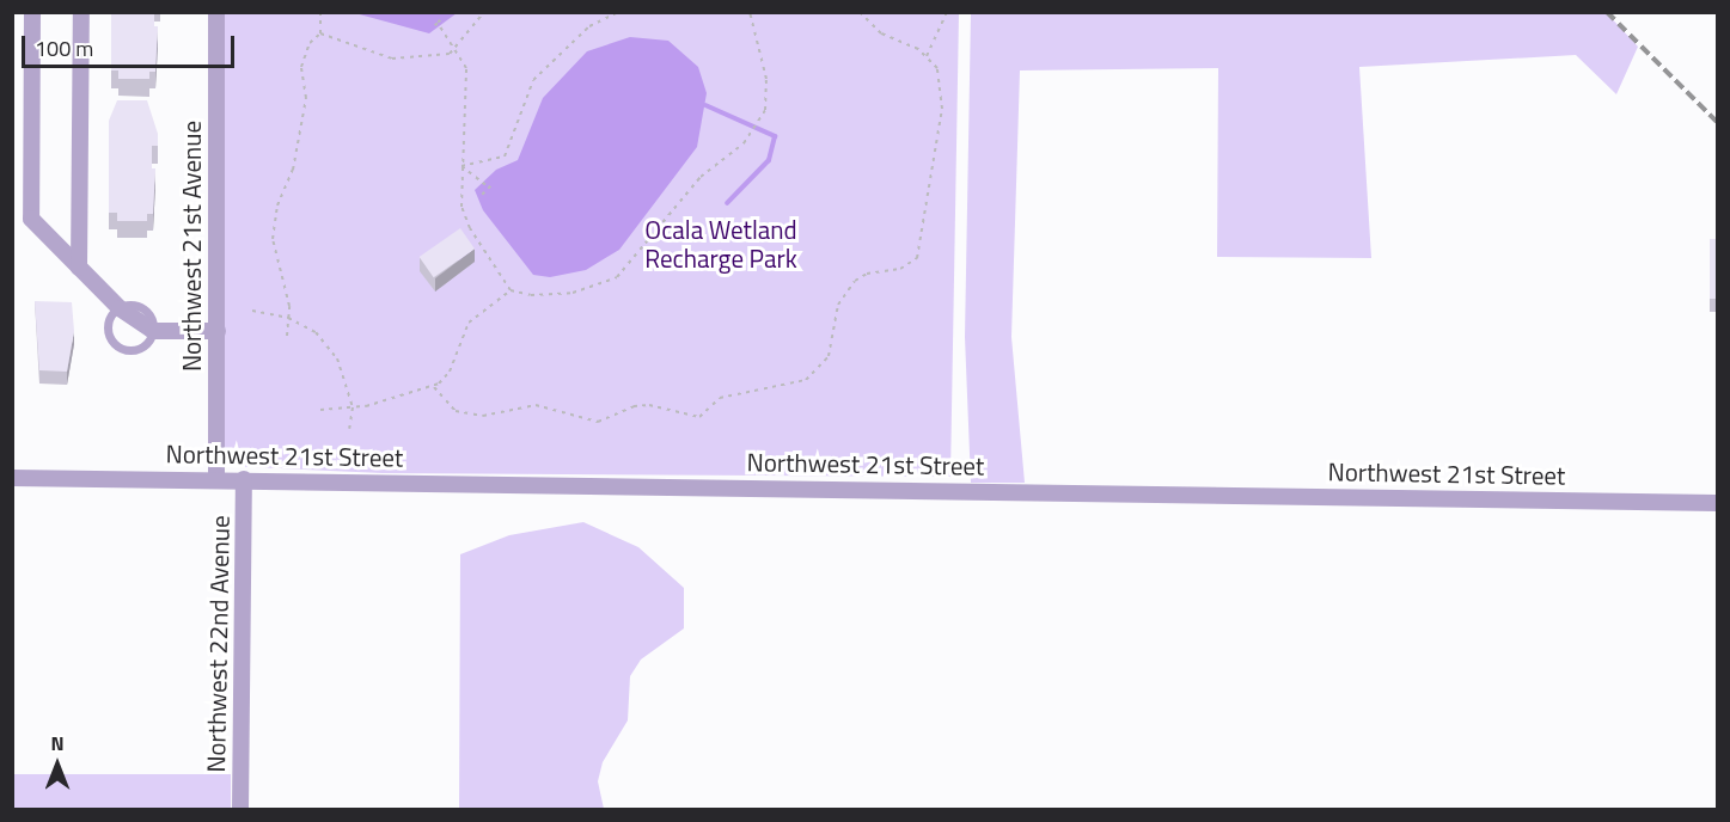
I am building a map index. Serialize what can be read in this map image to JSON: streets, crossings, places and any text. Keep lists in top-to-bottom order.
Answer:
{
  "streets": {
    "street": ["Northwest 21st Avenue", "Northwest 21st Street", "Northwest 22nd Avenue"]
  },
  "crossings": [
    ["Northwest 21st Avenue", "Northwest 21st Street"],
    ["Northwest 21st Street", "Northwest 22nd Avenue"]
  ],
  "parks": ["Ocala Wetland Recharge Park"],
  "scale_bar": "100 m",
  "north": "top"
}
